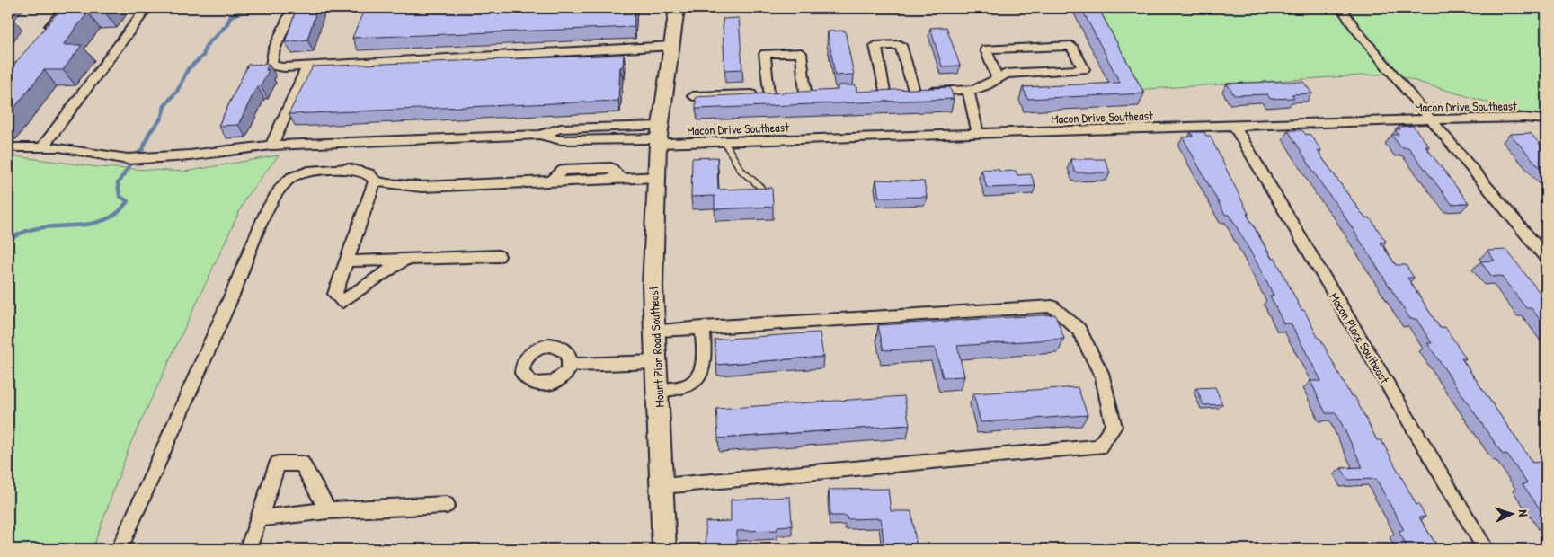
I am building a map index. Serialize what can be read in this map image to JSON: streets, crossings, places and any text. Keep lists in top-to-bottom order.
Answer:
{
  "streets": {
    "street": ["Macon Drive Southeast", "Macon Place Southeast", "Mount Zion Road Southeast"]
  },
  "crossings": [
    ["Macon Drive Southeast", "Macon Place Southeast"],
    ["Macon Drive Southeast", "Mount Zion Road Southeast"]
  ],
  "north": "right"
}
